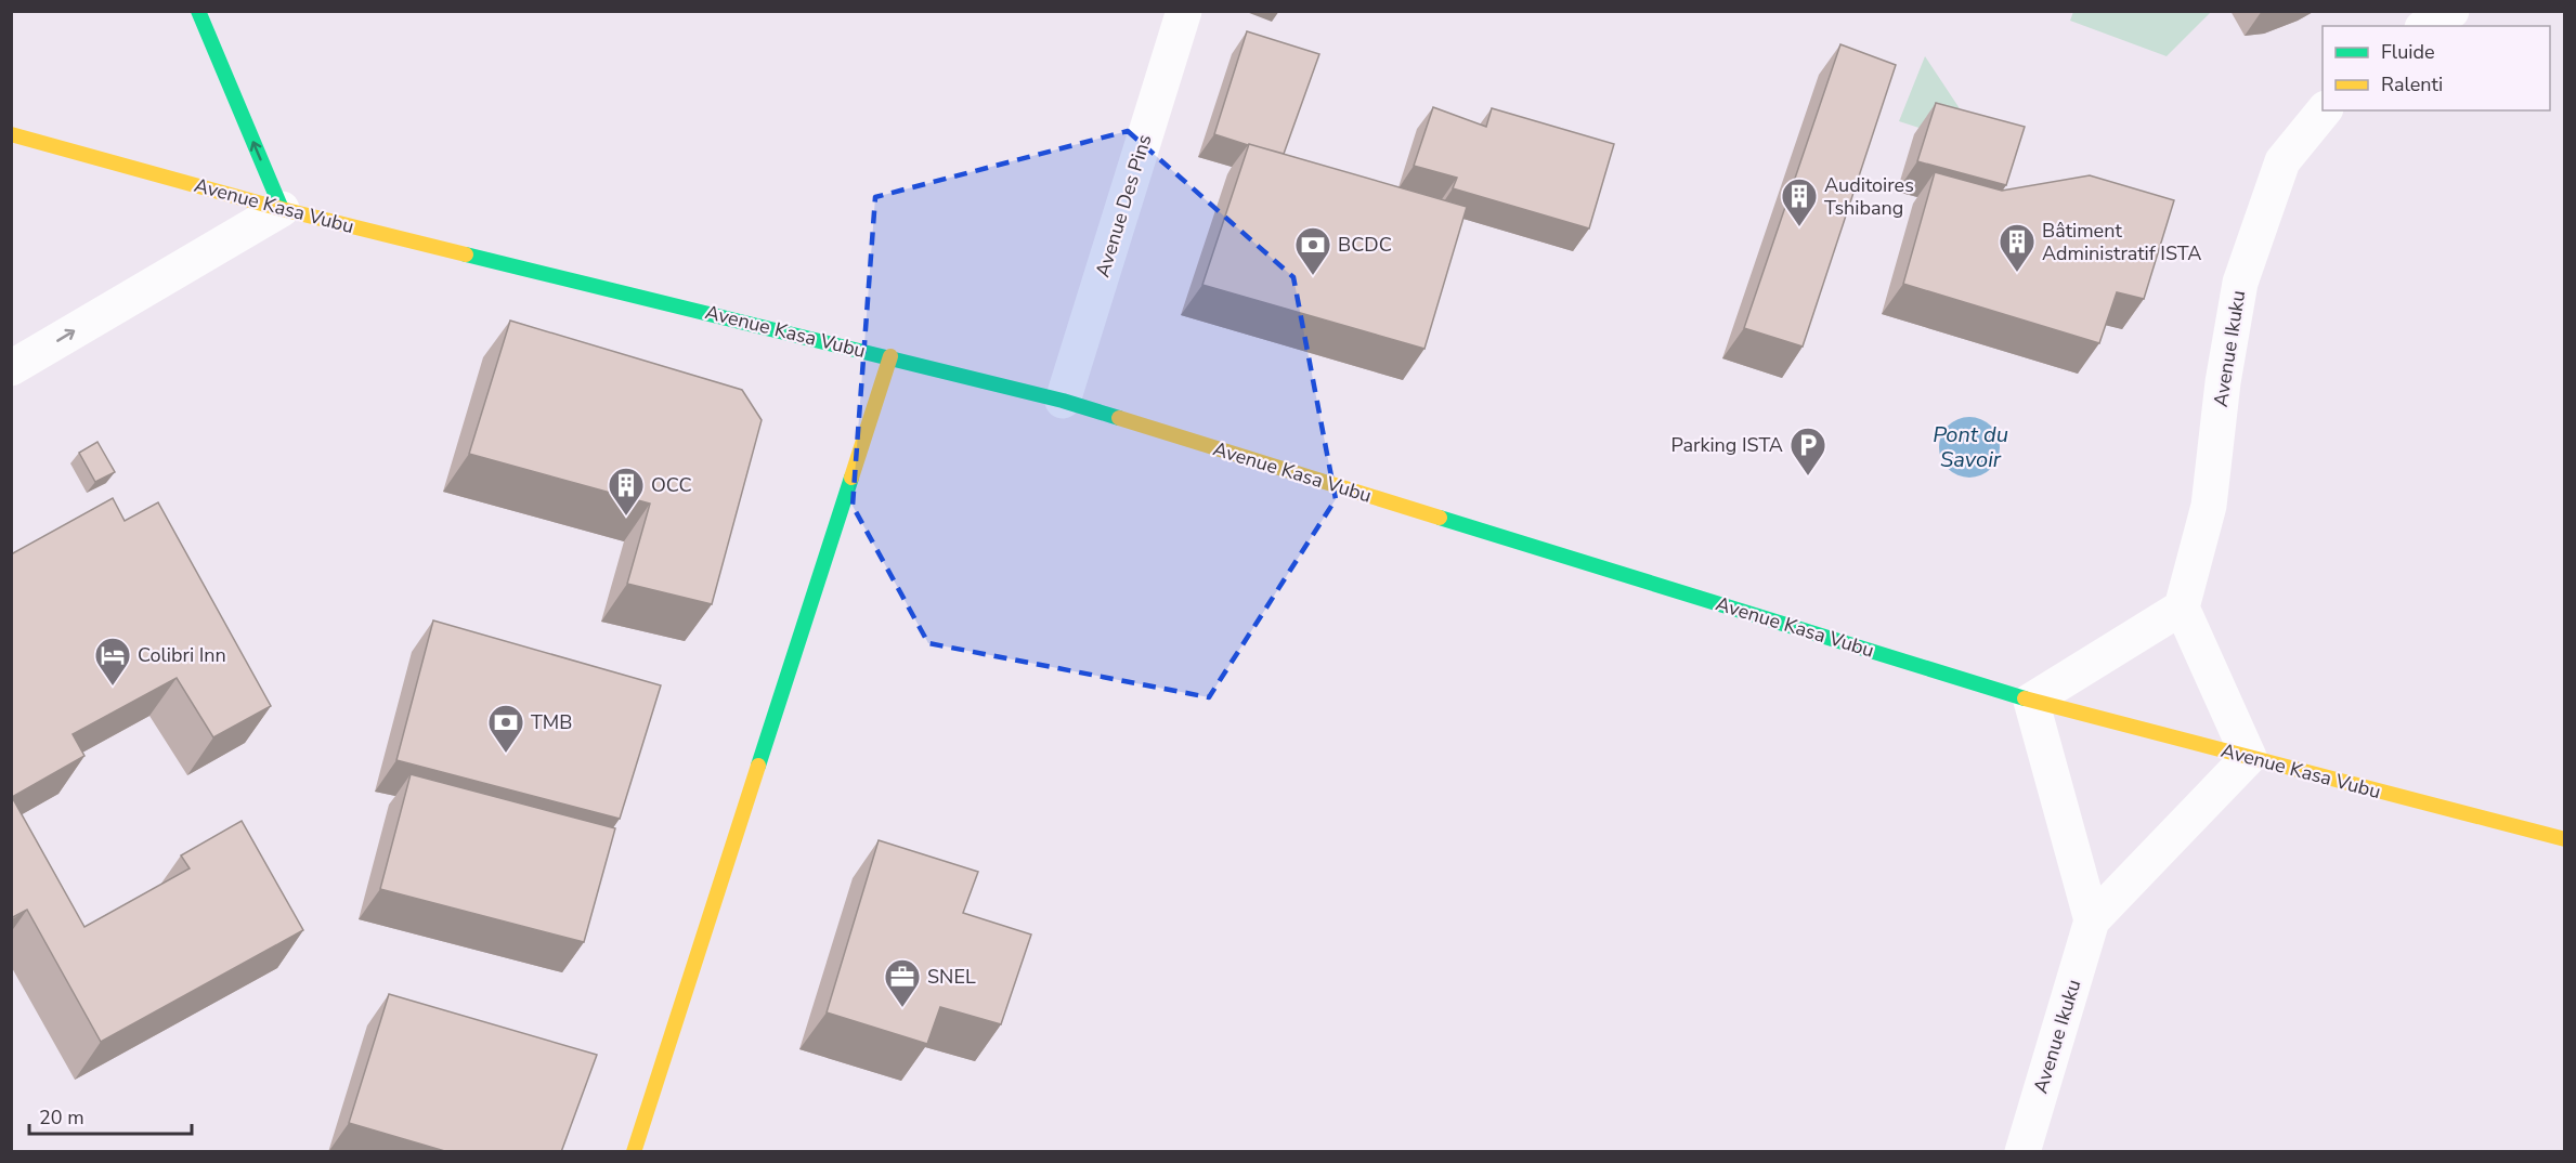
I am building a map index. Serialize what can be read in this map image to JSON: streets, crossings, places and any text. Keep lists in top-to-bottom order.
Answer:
{
  "streets": {
    "street": ["Avenue Kasa Vubu", "Avenue Des Pins", "Avenue Ikuku"]
  },
  "crossings": [
    ["Avenue Kasa Vubu", "Avenue Des Pins"]
  ],
  "water": ["Pont du Savoir"],
  "places": {
    "building": ["Auditoires Tshibang", "Bâtiment Administratif ISTA", "OCC"],
    "bank": ["BCDC", "TMB"],
    "parking": ["Parking ISTA"],
    "hotel": ["Colibri Inn"],
    "office": ["SNEL"]
  },
  "legend": ["Fluide", "Ralenti"],
  "scale_bar": "20 m"
}
